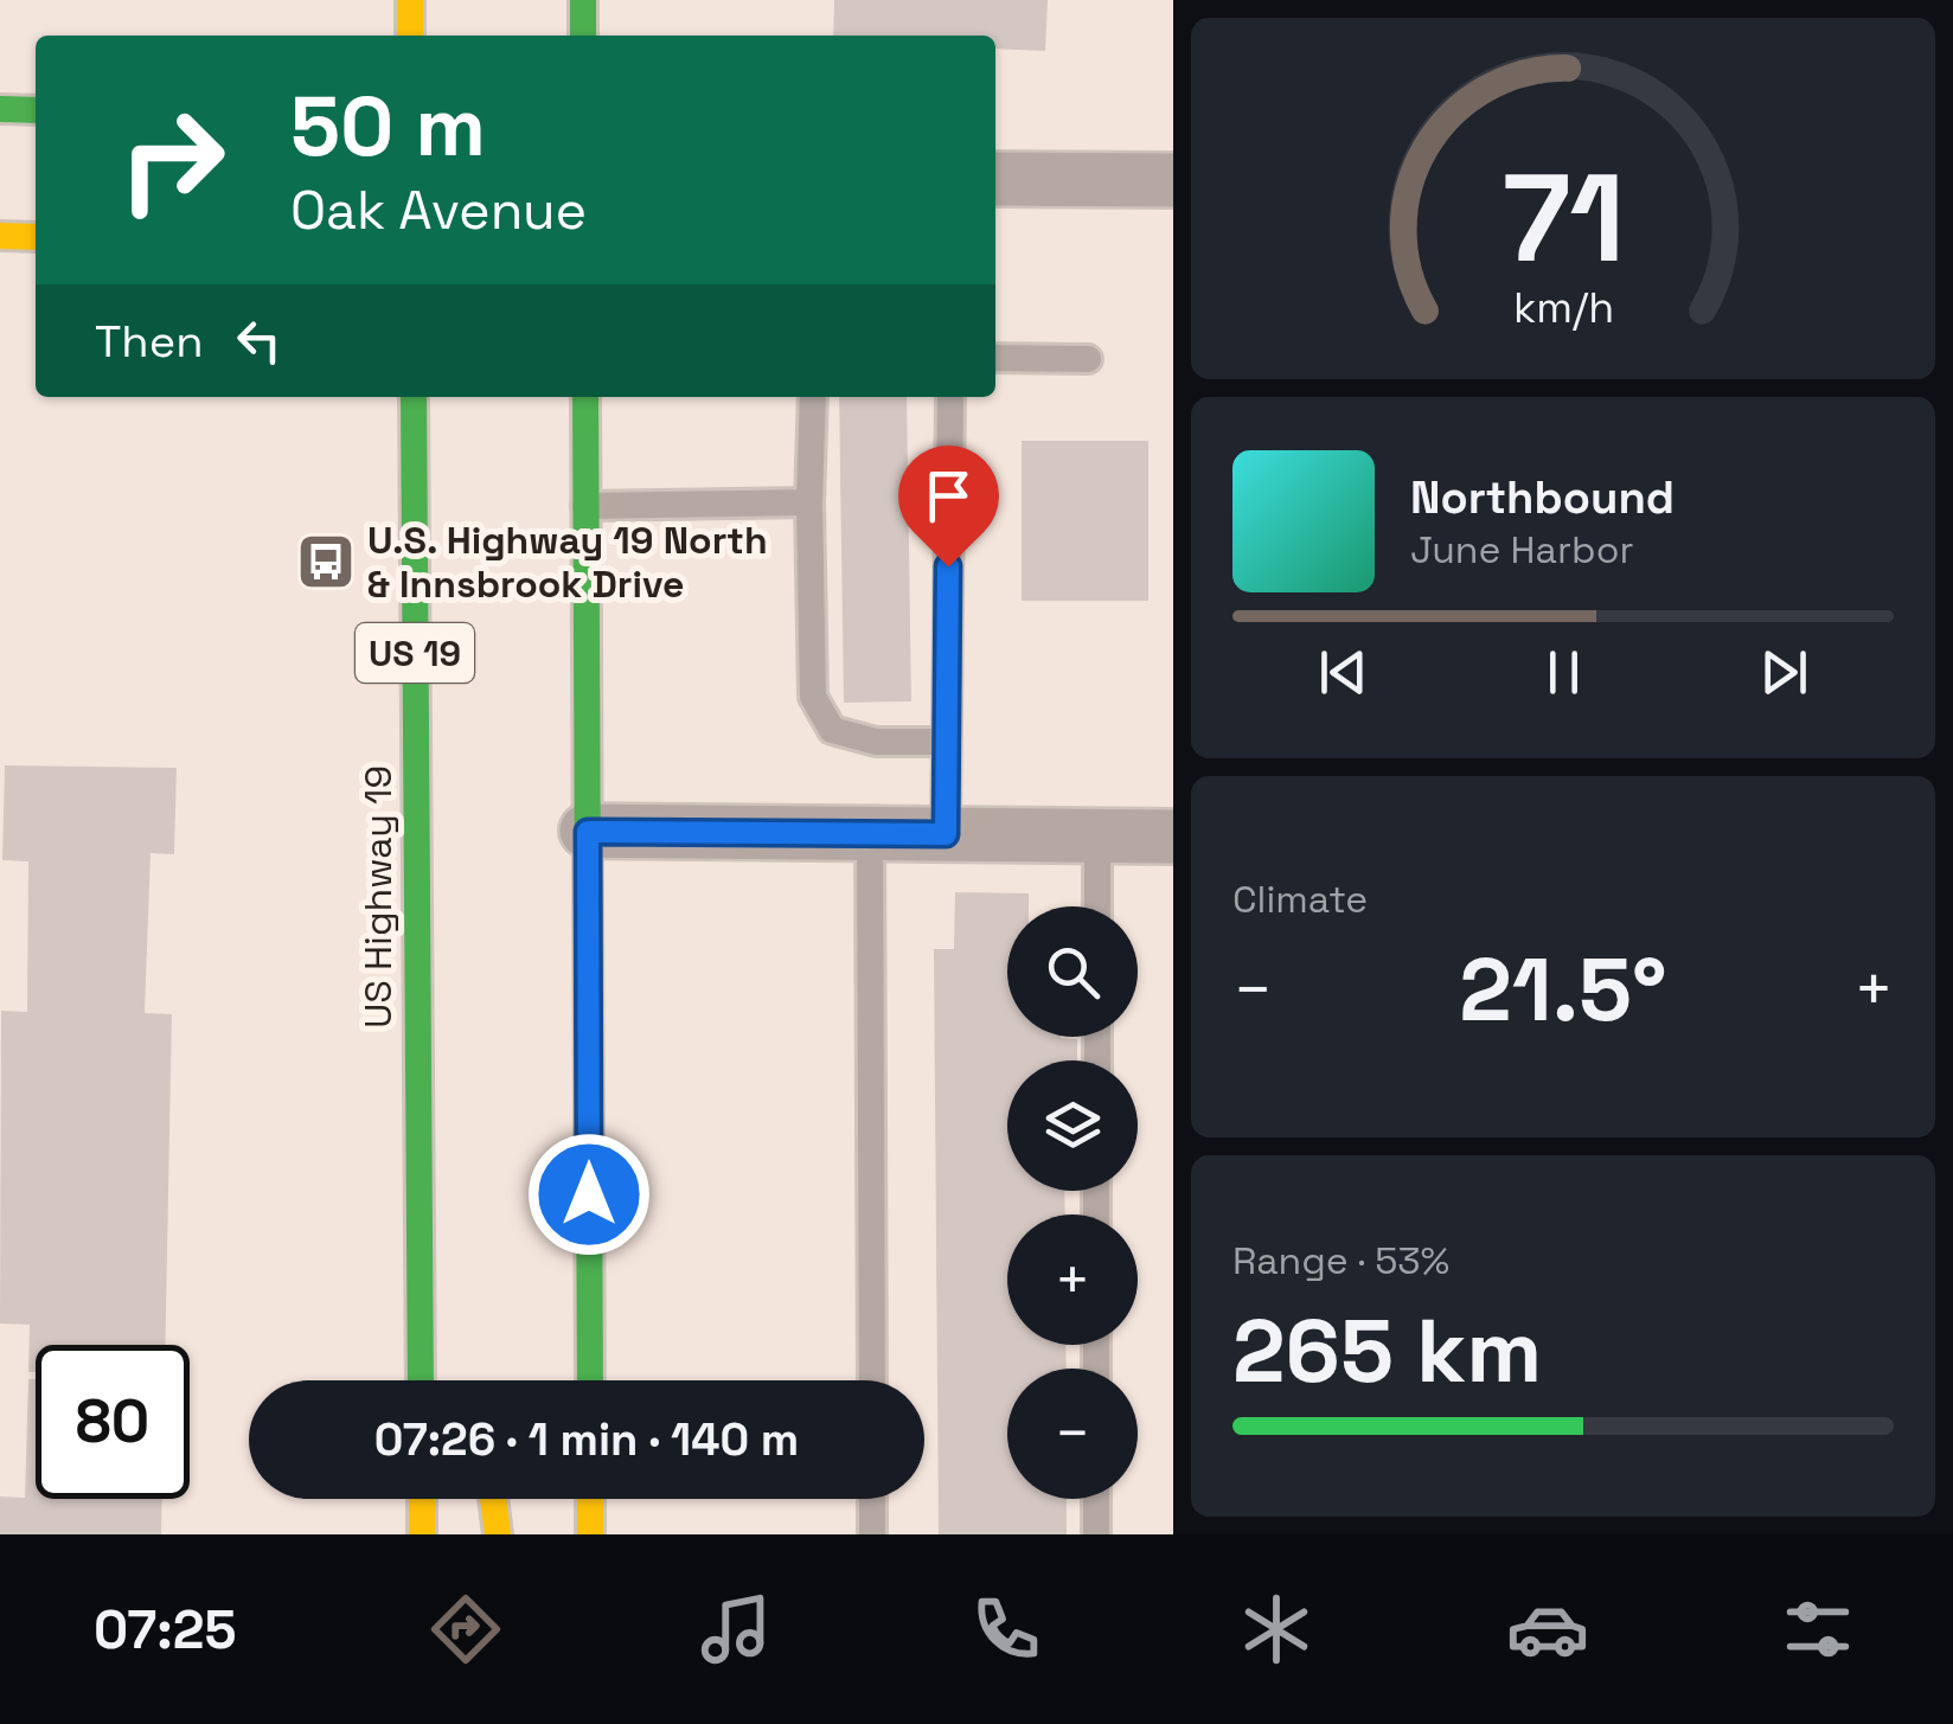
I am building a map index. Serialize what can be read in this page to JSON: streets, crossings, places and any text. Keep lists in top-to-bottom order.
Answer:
{
  "streets": {
    "main road": ["US 19", "US Highway 19"]
  },
  "places": {
    "bus stop": ["U.S. Highway 19 North & Innsbrook Drive"]
  },
  "page": {
    "turn": ["50 m", "Oak Avenue"],
    "then": "Then",
    "song": ["Northbound", "June Harbor"],
    "tile": [
      "Climate",
      ["Range · 53%", "265 km"]
    ],
    "map_buttons": ["+", "−"],
    "heat": ["−", "21.5°", "+"],
    "limit": "80",
    "trip": "07:26 · 1 min · 140 m",
    "tabs": "07:25",
    "gauge": ["71", "km/h"]
  }
}
